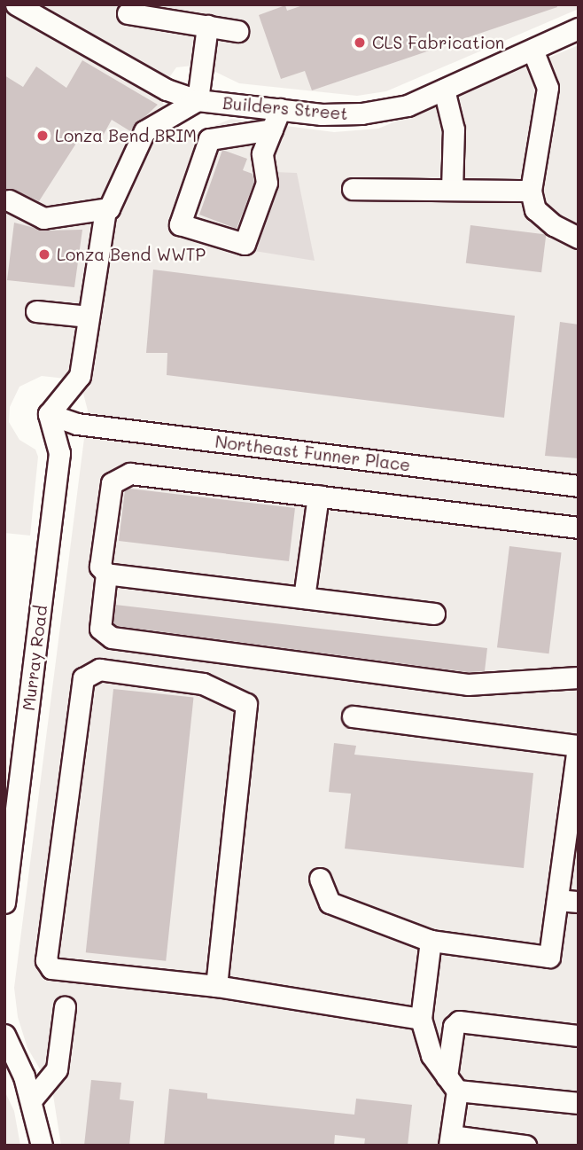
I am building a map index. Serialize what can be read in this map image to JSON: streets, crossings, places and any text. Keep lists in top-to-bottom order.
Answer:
{
  "streets": {
    "street": ["Builders Street", "Northeast Funner Place", "Murray Road"]
  },
  "crossings": [
    ["Northeast Funner Place", "Murray Road"]
  ],
  "places": ["CLS Fabrication", "Lonza Bend BRIM", "Lonza Bend WWTP"]
}
